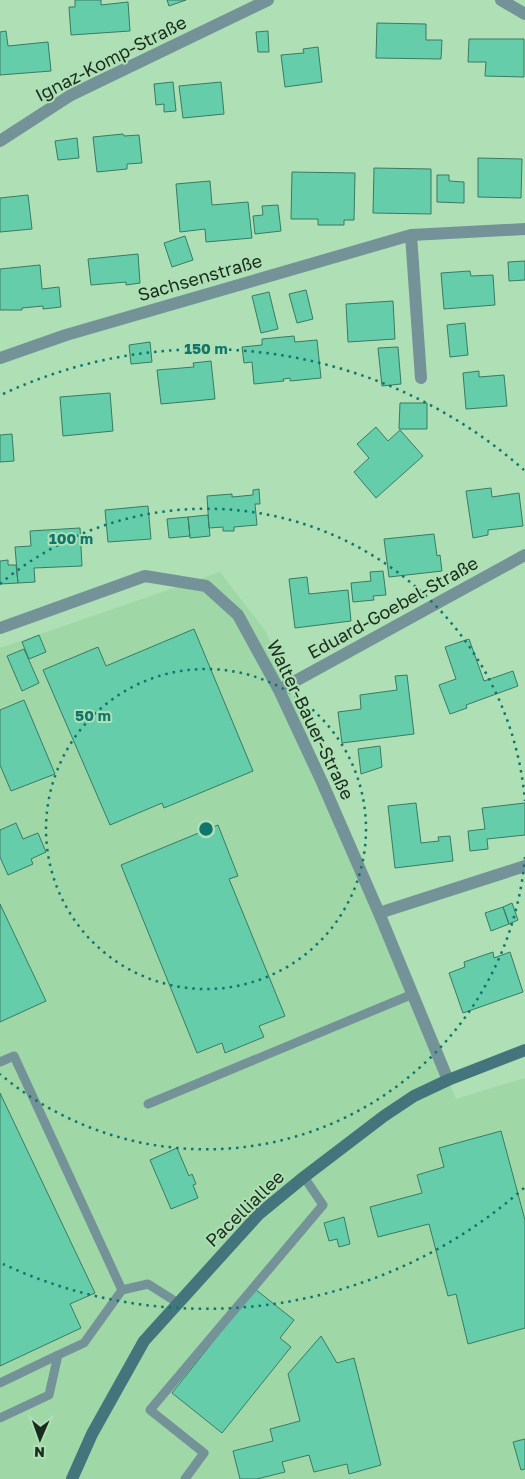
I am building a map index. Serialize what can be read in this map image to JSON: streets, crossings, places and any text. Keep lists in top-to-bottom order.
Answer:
{
  "streets": {
    "main road": ["Pacelliallee"],
    "street": [
      "Ignaz-Komp-Straße",
      "Sachsenstraße",
      "Eduard-Goebel-Straße",
      "Walter-Bauer-Straße"
    ]
  },
  "crossings": [
    ["Eduard-Goebel-Straße", "Walter-Bauer-Straße"],
    ["Walter-Bauer-Straße", "Pacelliallee"]
  ],
  "north": "bottom",
  "rings": ["150 m", "100 m", "50 m"]
}
